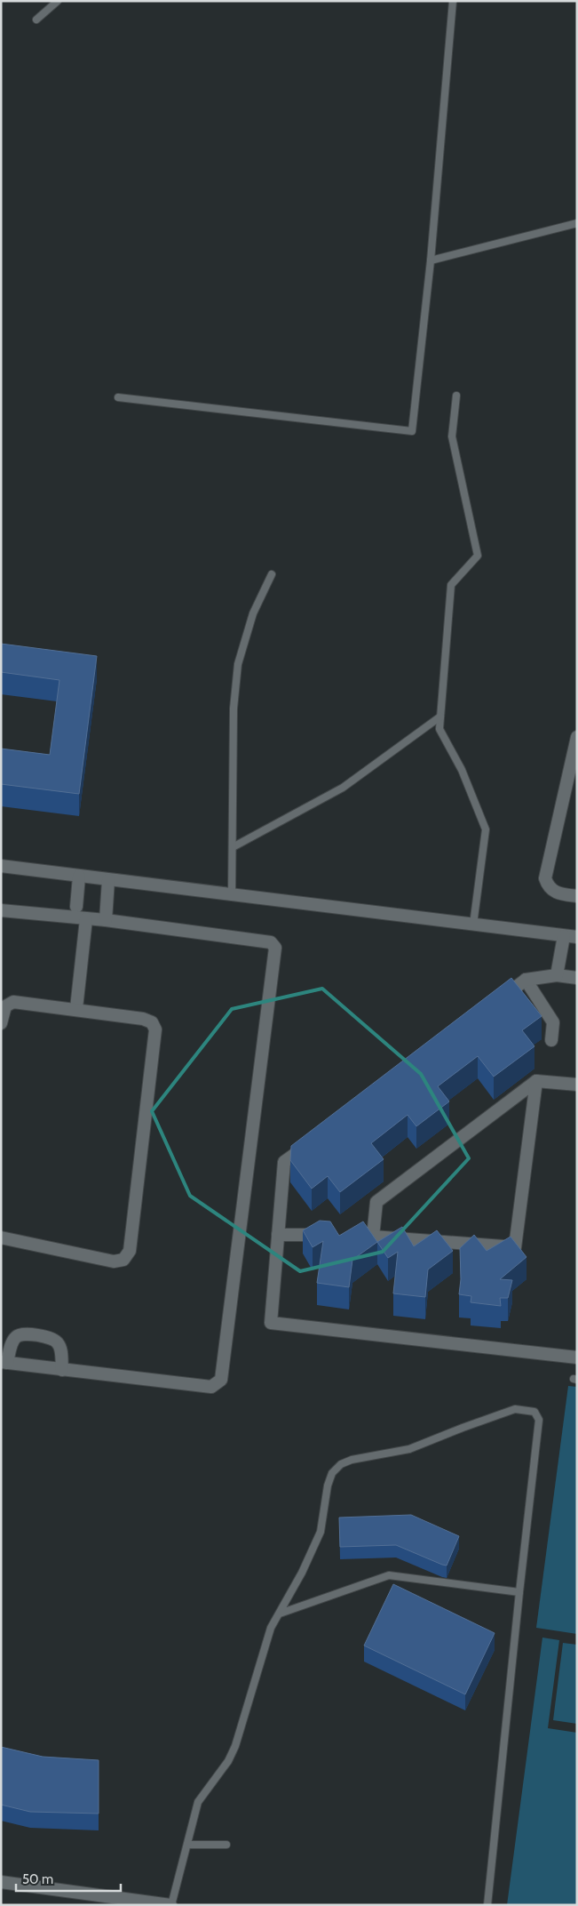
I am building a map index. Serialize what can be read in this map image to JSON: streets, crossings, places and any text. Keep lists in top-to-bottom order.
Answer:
{
  "scale_bar": "50 m"
}
